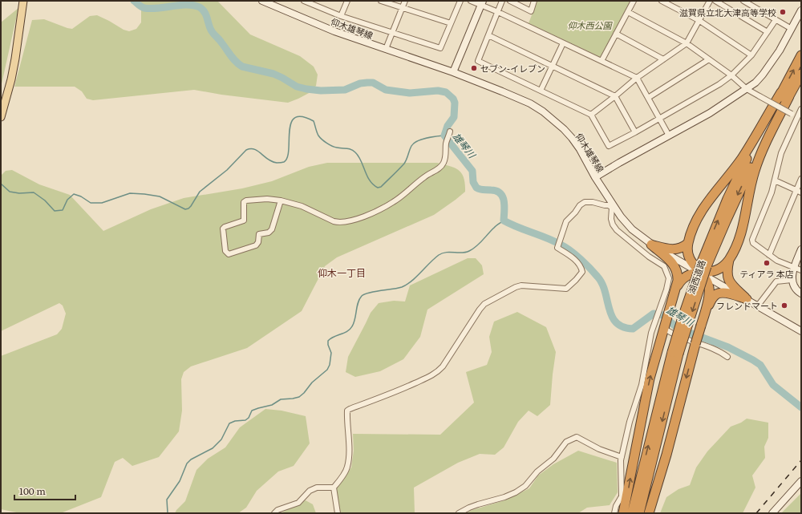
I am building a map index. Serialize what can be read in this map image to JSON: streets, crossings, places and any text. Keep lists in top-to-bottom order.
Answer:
{
  "streets": {
    "highway": ["湖西道路"],
    "main road": ["仰木雄琴線"]
  },
  "crossings": [
    ["仰木雄琴線", "湖西道路"]
  ],
  "districts": ["仰木一丁目"],
  "water": ["雄琴川"],
  "parks": ["仰木西公園"],
  "places": [
    "滋賀県立北大津高等学校",
    "セブン-イレブン",
    "ティアラ 本店",
    "フレンドマート"
  ],
  "scale_bar": "100 m"
}
